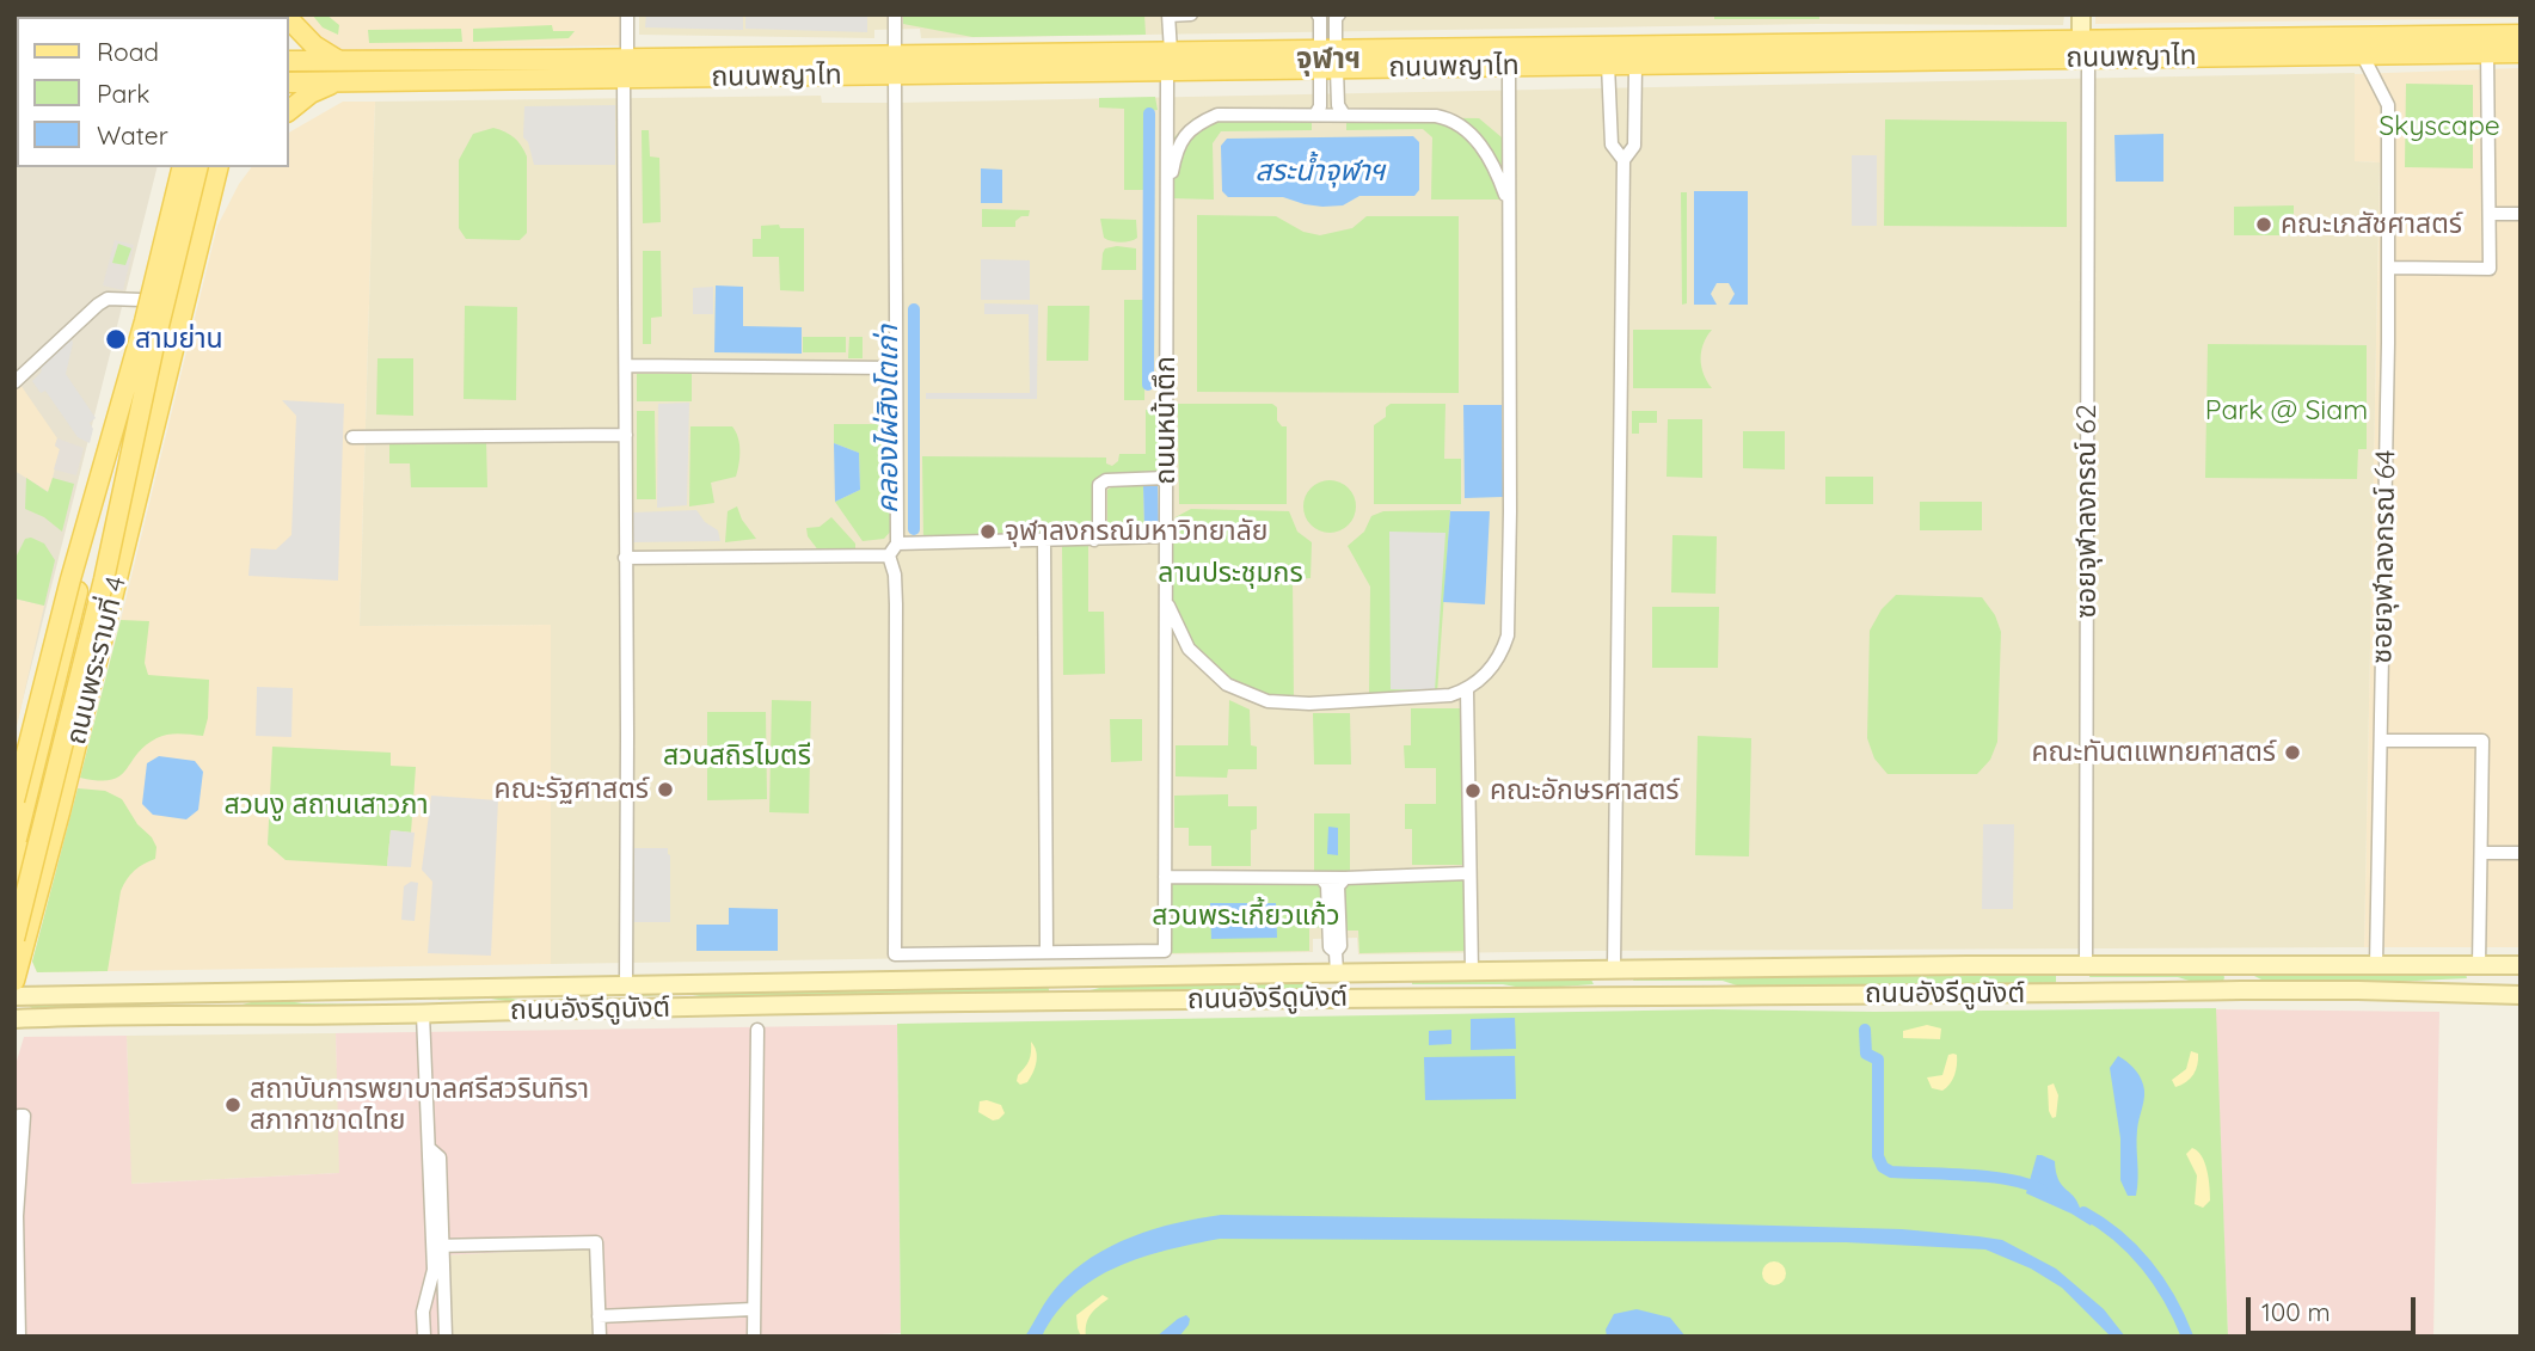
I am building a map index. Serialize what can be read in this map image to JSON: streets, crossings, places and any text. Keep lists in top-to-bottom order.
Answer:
{
  "streets": {
    "main road": ["ถนนพญาไท", "ถนนพระรามที่ 4", "ถนนอังรีดูนังต์"],
    "street": ["ถนนหน้าตึก", "ซอยจุฬาลงกรณ์ 62", "ซอยจุฬาลงกรณ์ 64"]
  },
  "crossings": [
    ["ถนนพญาไท", "ถนนหน้าตึก"],
    ["ถนนพญาไท", "ซอยจุฬาลงกรณ์ 62"],
    ["ถนนพญาไท", "ซอยจุฬาลงกรณ์ 64"],
    ["ซอยจุฬาลงกรณ์ 62", "ถนนอังรีดูนังต์"],
    ["ซอยจุฬาลงกรณ์ 64", "ถนนอังรีดูนังต์"]
  ],
  "districts": ["จุฬาฯ"],
  "water": ["สระน้ำจุฬาฯ", "คลองไผ่สิงโตเก่า"],
  "parks": [
    "Skyscape",
    "Park @ Siam",
    "ลานประชุมกร",
    "สวนสถิรไมตรี",
    "สวนงู สถานเสาวภา",
    "สวนพระเกี้ยวแก้ว"
  ],
  "places": [
    "คณะเภสัชศาสตร์",
    "สามย่าน",
    "จุฬาลงกรณ์มหาวิทยาลัย",
    "คณะทันตแพทยศาสตร์",
    "คณะรัฐศาสตร์",
    "คณะอักษรศาสตร์",
    "สถาบันการพยาบาลศรีสวรินทิรา สภากาชาดไทย"
  ],
  "legend": ["Road", "Park", "Water"],
  "scale_bar": "100 m"
}
